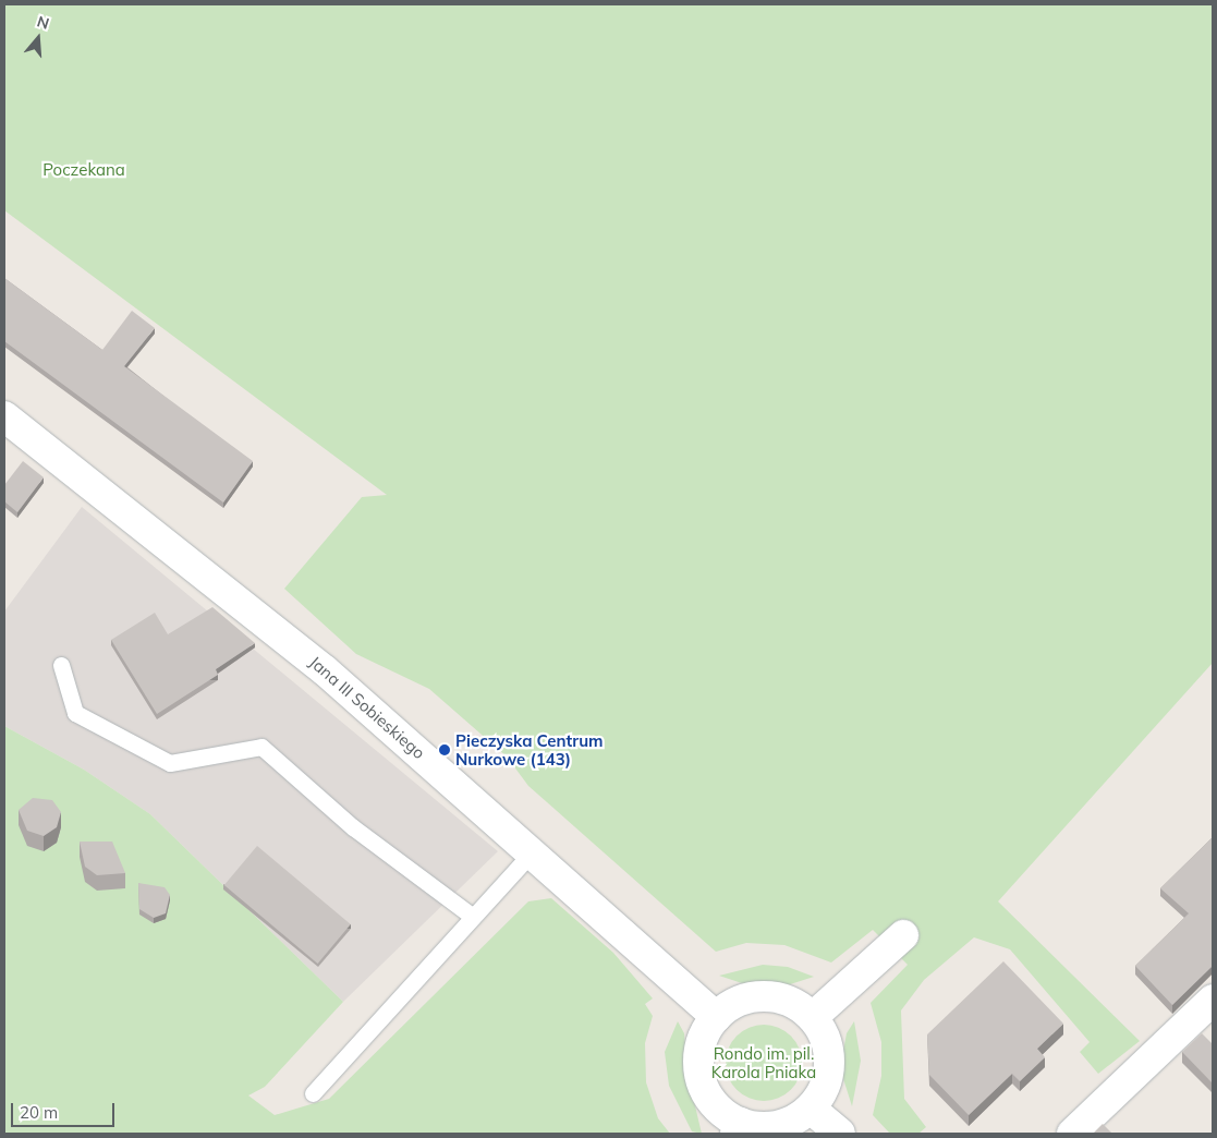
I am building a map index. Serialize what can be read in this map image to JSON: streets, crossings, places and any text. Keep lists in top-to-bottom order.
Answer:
{
  "streets": {
    "street": ["Jana III Sobieskiego"]
  },
  "parks": ["Poczekana", "Rondo im. pil. Karola Pniaka"],
  "places": ["Pieczyska Centrum Nurkowe (143)"],
  "scale_bar": "20 m",
  "north": "top"
}
